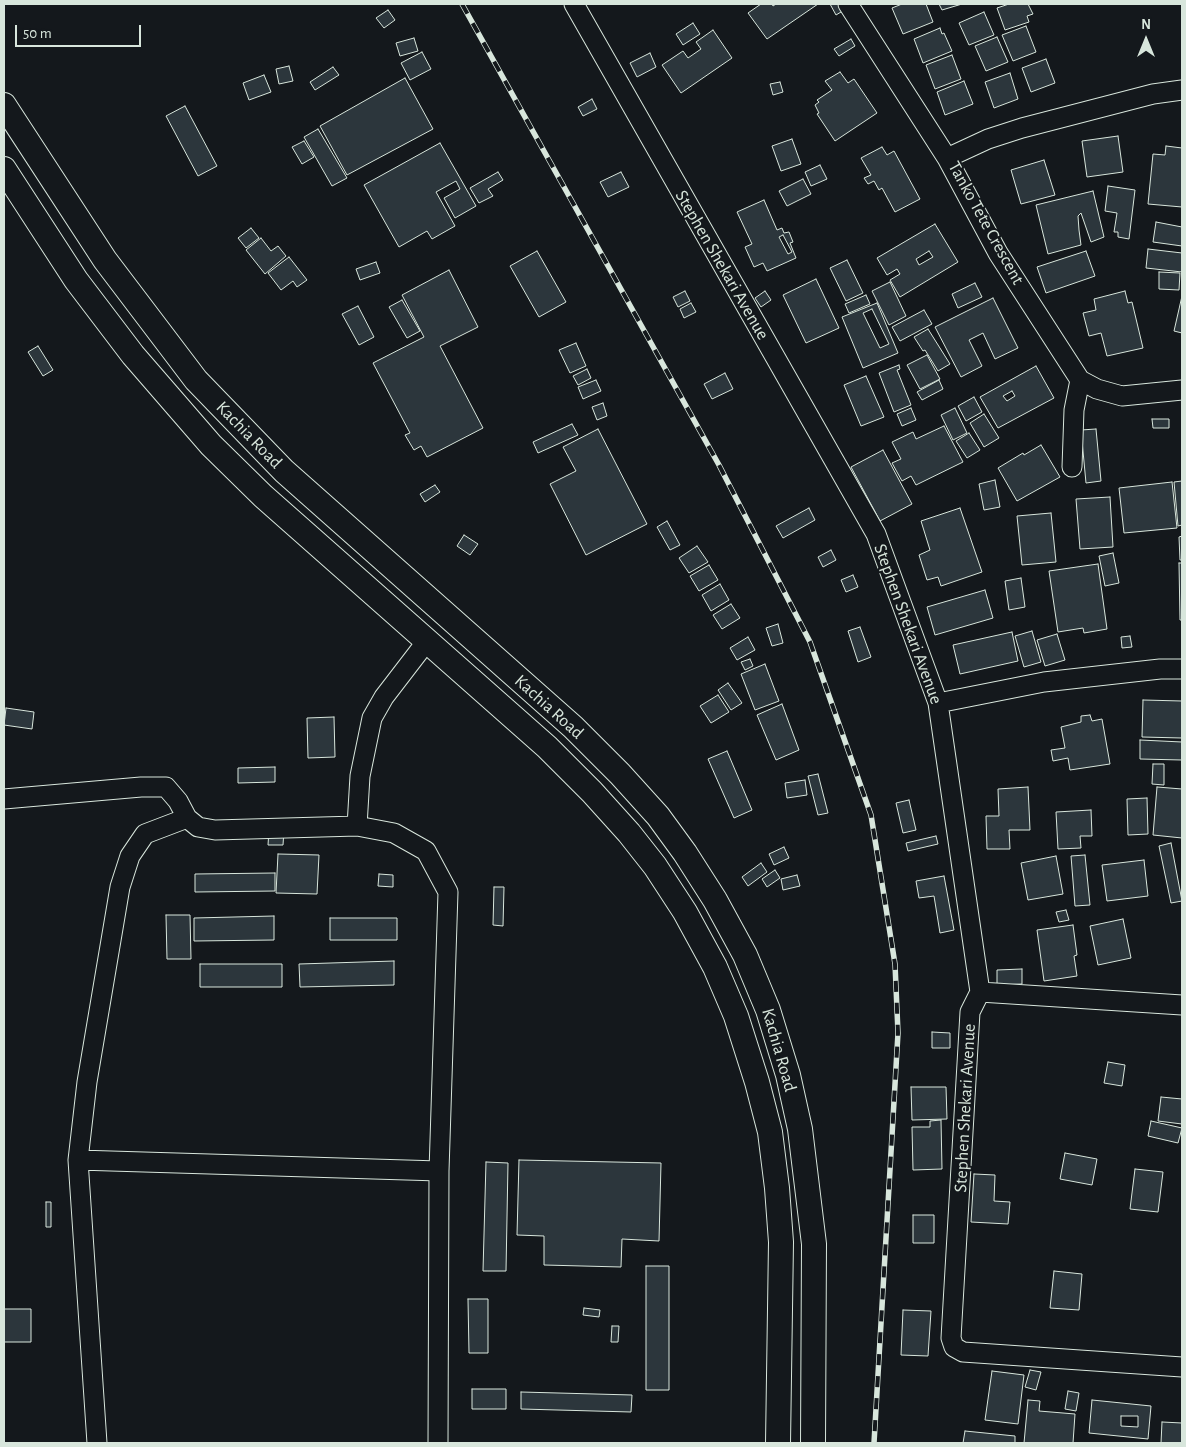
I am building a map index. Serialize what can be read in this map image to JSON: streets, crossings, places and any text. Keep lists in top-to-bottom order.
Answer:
{
  "streets": {
    "main road": ["Kachia Road"],
    "street": ["Tanko Tete Crescent", "Stephen Shekari Avenue"]
  },
  "scale_bar": "50 m",
  "north": "top"
}
